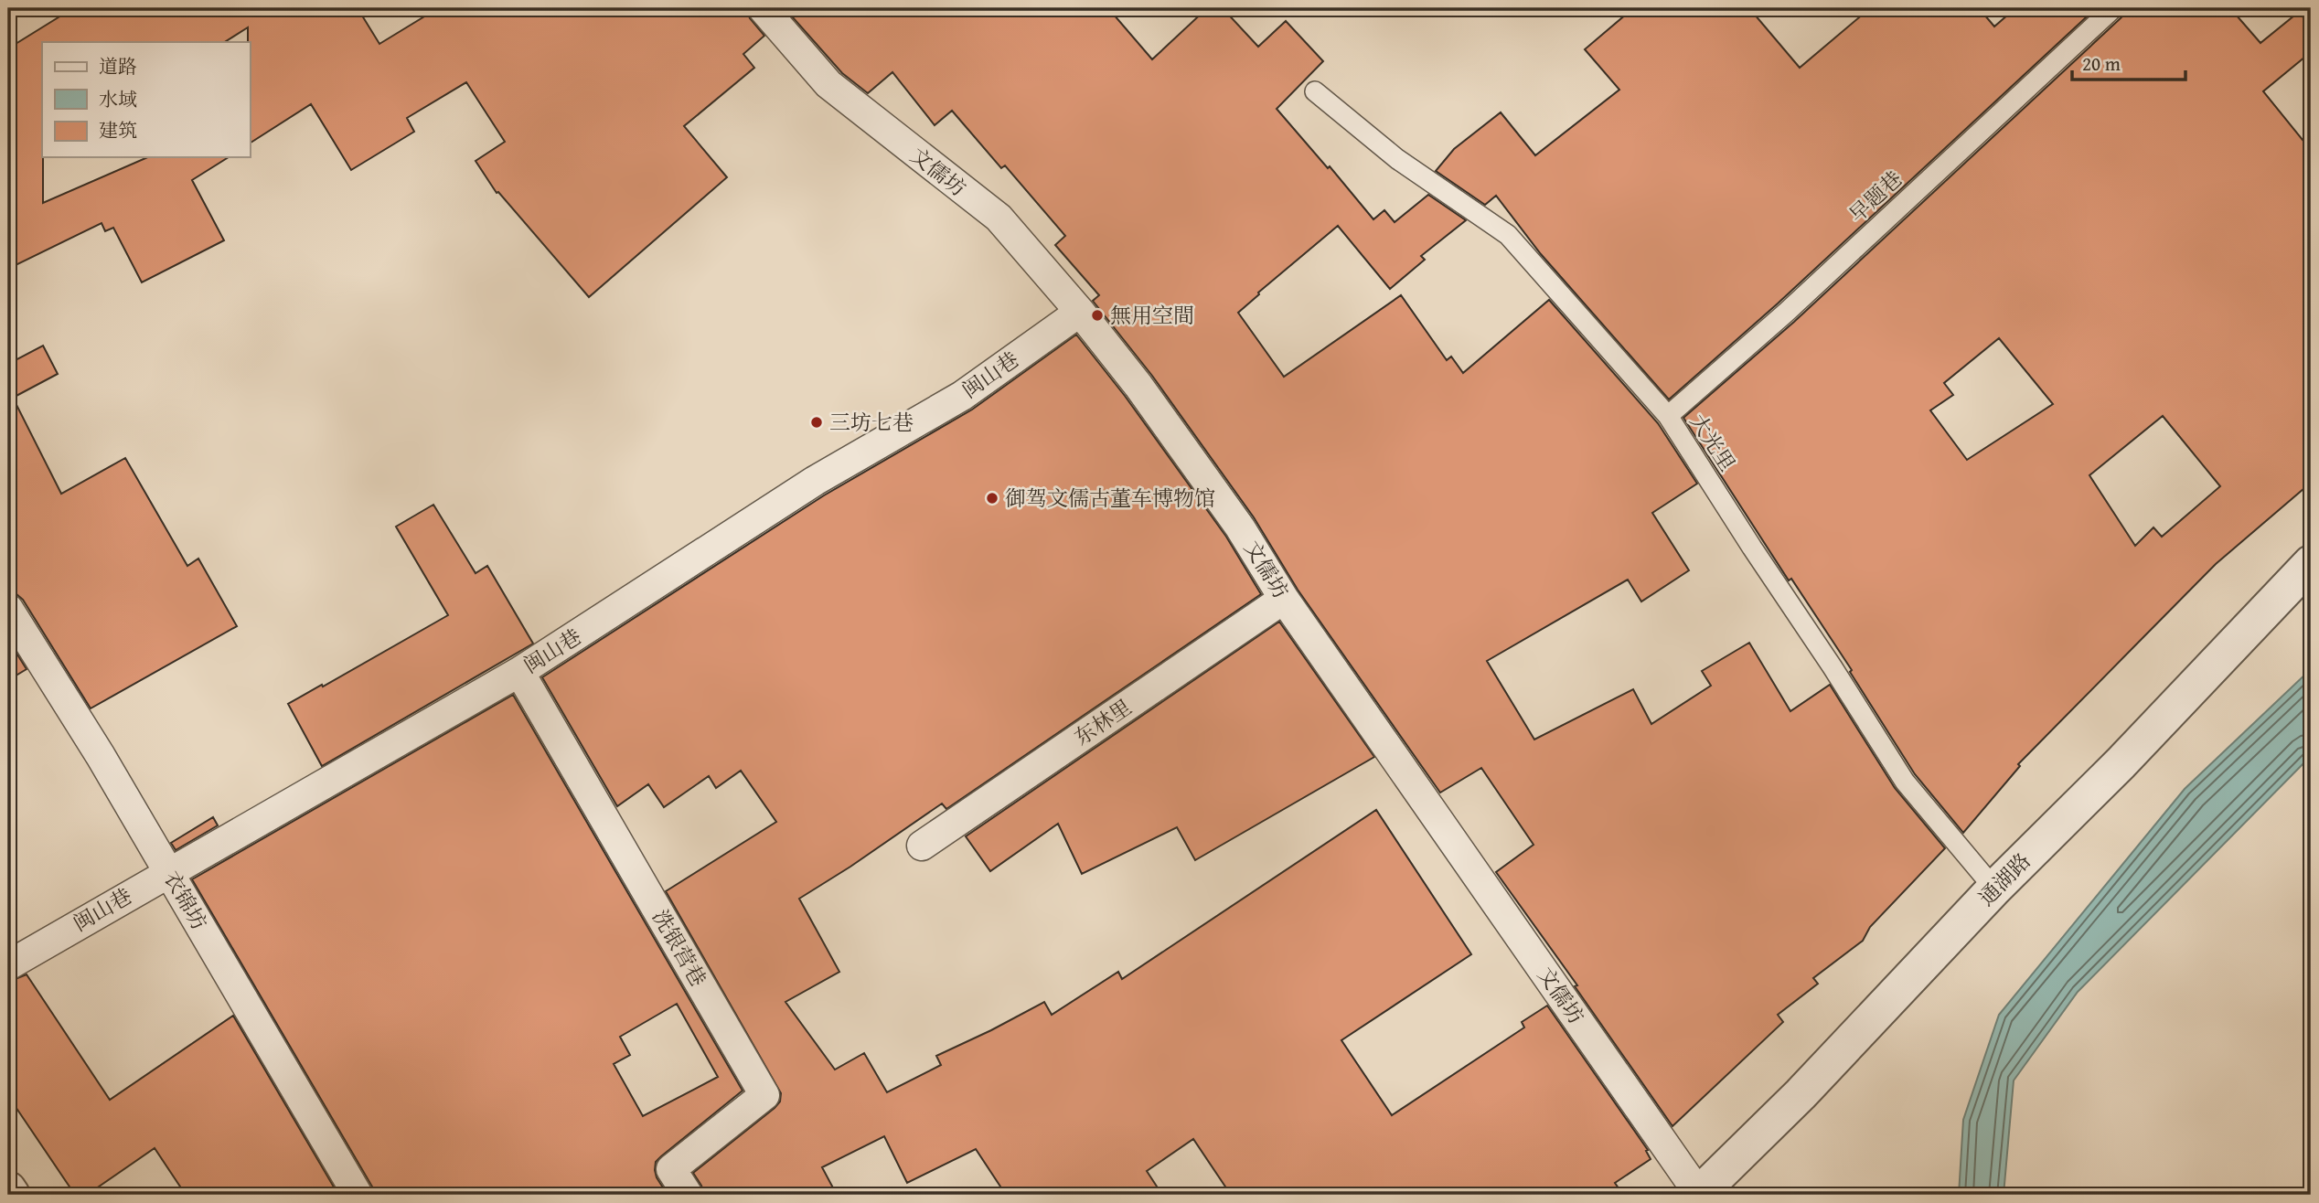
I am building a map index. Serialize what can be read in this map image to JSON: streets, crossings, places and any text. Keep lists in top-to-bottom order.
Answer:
{
  "streets": {
    "street": [
      "文儒坊",
      "闽山巷",
      "东林里",
      "通湖路",
      "衣锦坊",
      "洗银营巷"
    ],
    "lane": ["早题巷", "大光里"]
  },
  "crossings": [
    ["文儒坊", "闽山巷"],
    ["文儒坊", "东林里"],
    ["文儒坊", "通湖路"],
    ["早题巷", "大光里"],
    ["闽山巷", "衣锦坊"],
    ["闽山巷", "洗银营巷"],
    ["大光里", "通湖路"]
  ],
  "places": ["無用空間", "三坊七巷", "御驾文儒古董车博物馆"],
  "legend": ["道路", "水域", "建筑"],
  "scale_bar": "20 m"
}
